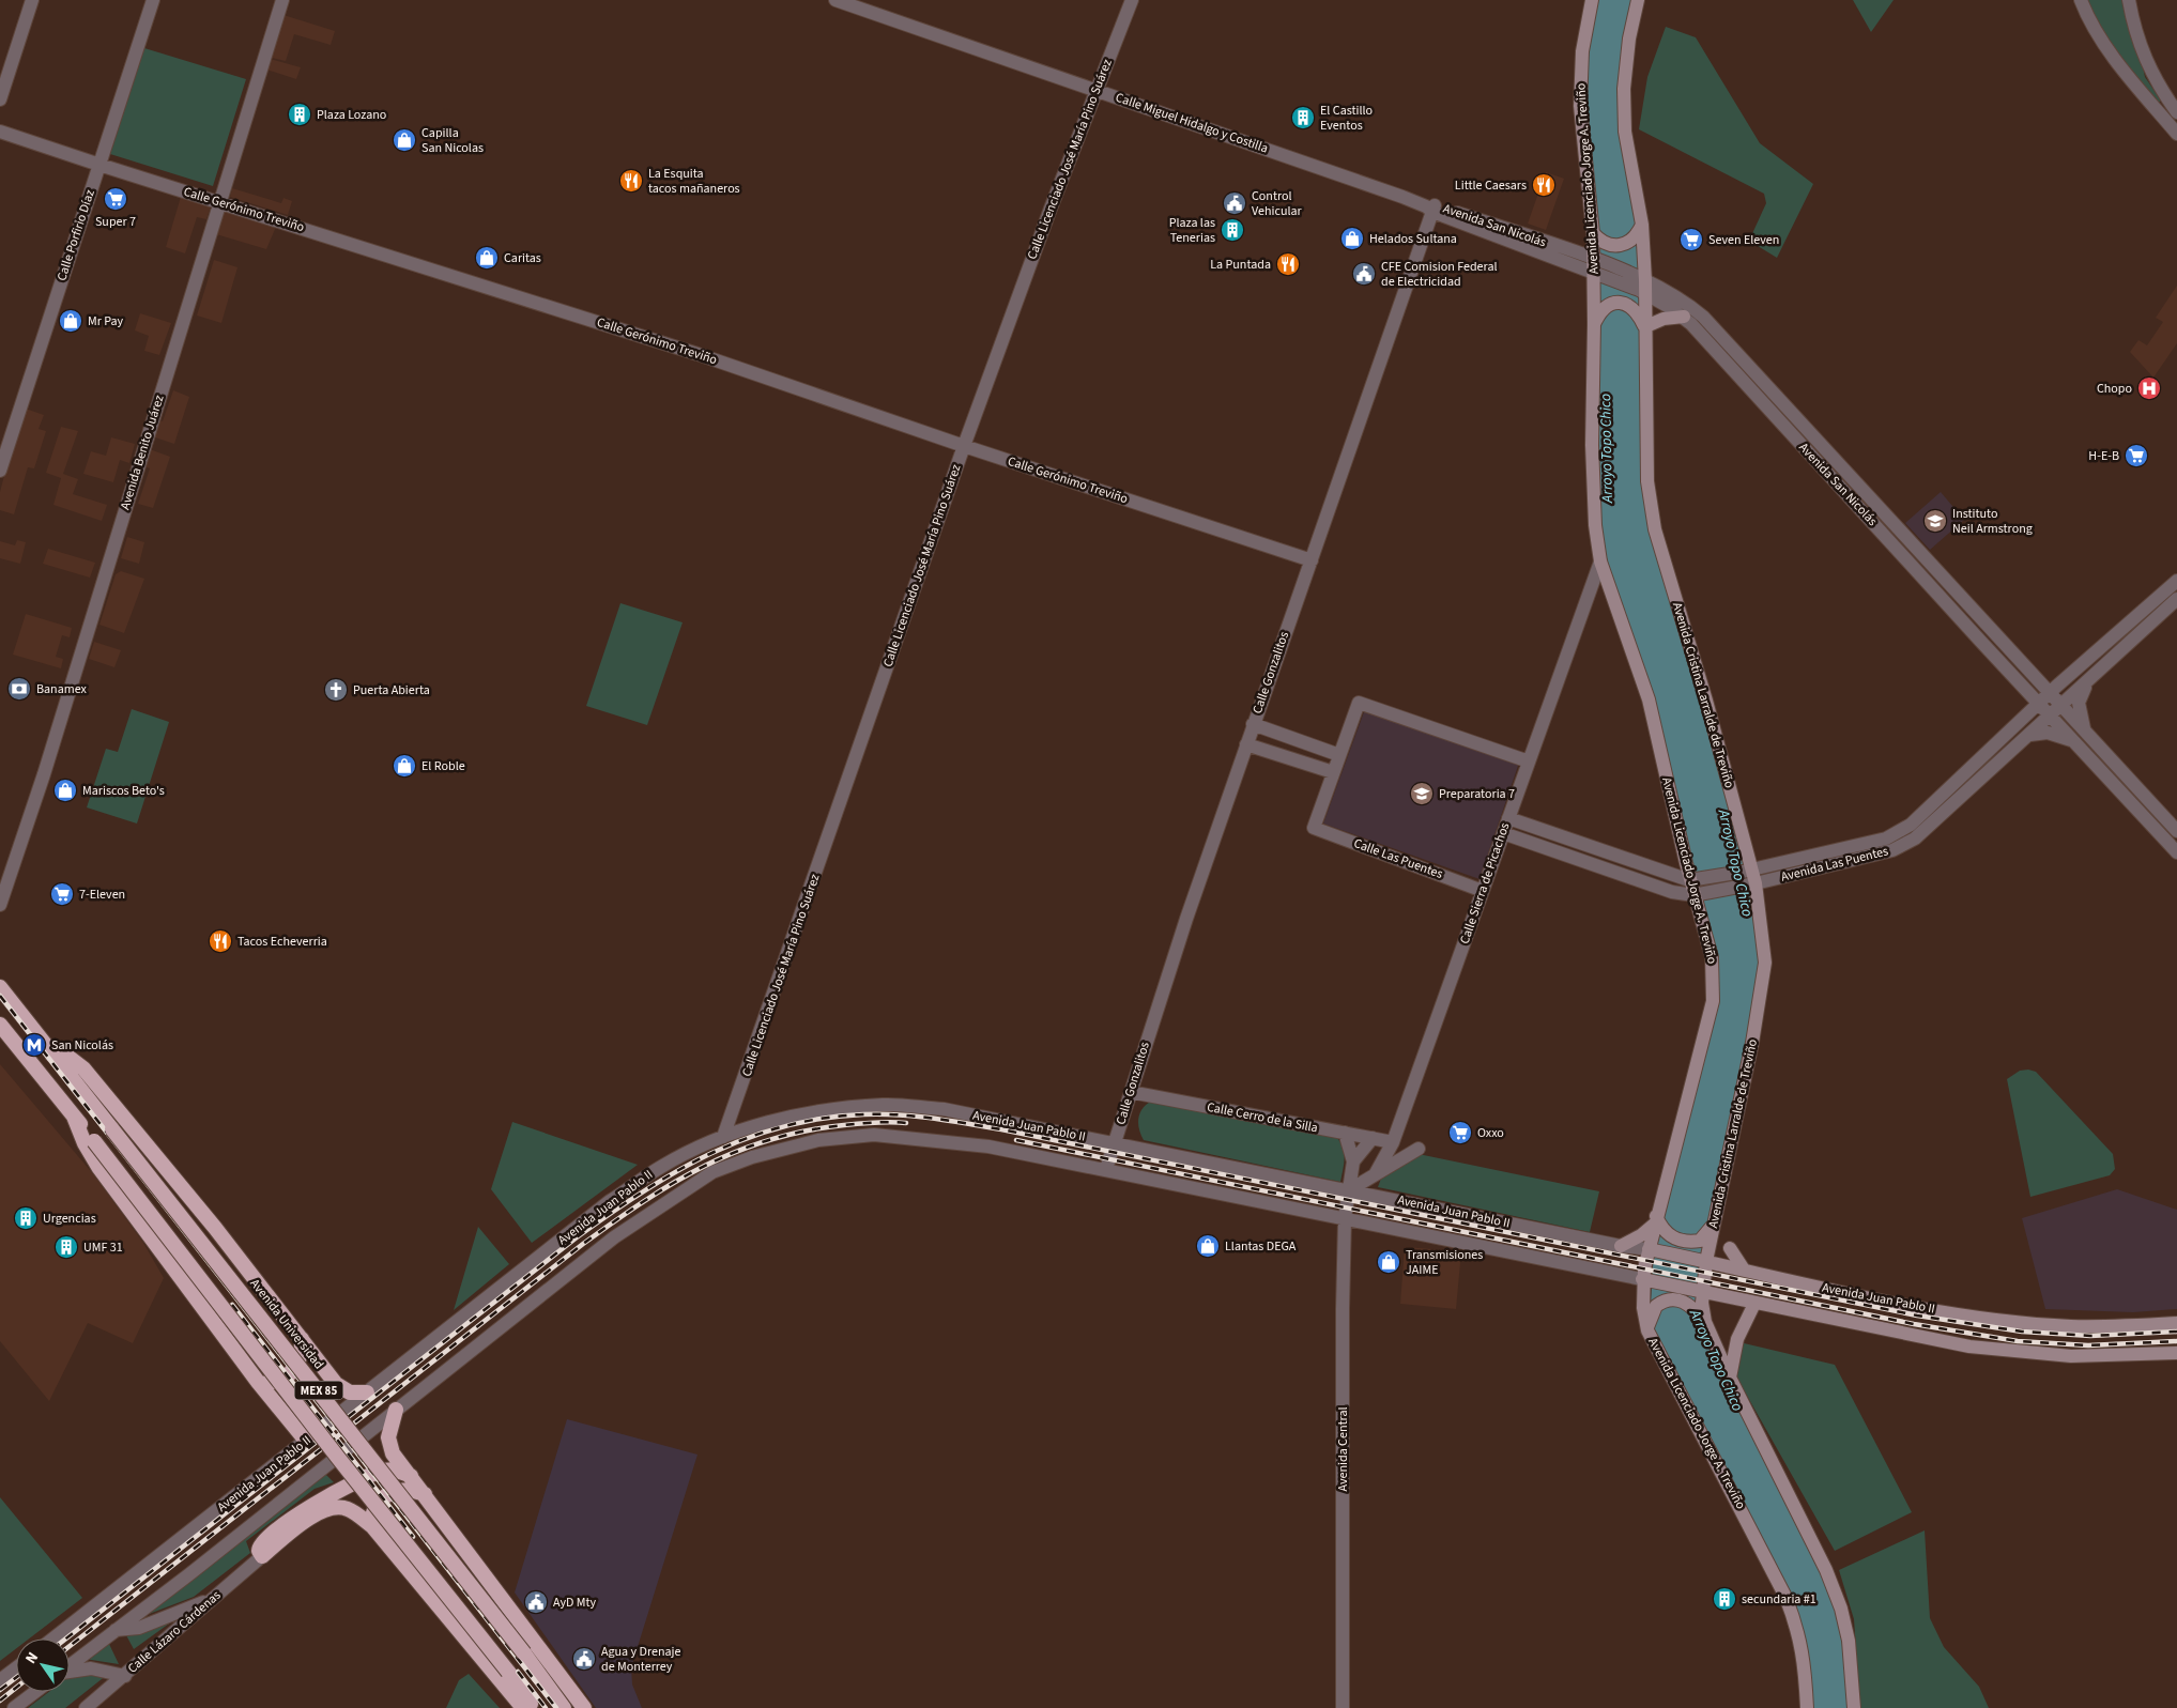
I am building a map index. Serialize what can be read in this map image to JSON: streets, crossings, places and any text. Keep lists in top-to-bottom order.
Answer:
{
  "streets": {
    "highway": ["Avenida Universidad", "MEX 85"],
    "main road": ["Avenida Licenciado Jorge A. Treviño", "Avenida Cristina Larralde de Treviño", "Avenida Juan Pablo II"],
    "street": [
      "Calle Miguel Hidalgo y Costilla",
      "Calle Licenciado José María Pino Suárez",
      "Calle Gerónimo Treviño",
      "Avenida San Nicolás",
      "Calle Porfirio Díaz",
      "Avenida Benito Juárez",
      "Calle Gonzalitos",
      "Calle Las Puentes",
      "Avenida Las Puentes",
      "Calle Sierra de Picachos",
      "Calle Cerro de la Silla",
      "Avenida Central",
      "Calle Lázaro Cárdenas"
    ]
  },
  "crossings": [
    ["Calle Miguel Hidalgo y Costilla", "Calle Licenciado José María Pino Suárez"],
    ["Calle Miguel Hidalgo y Costilla", "Avenida San Nicolás"],
    ["Calle Miguel Hidalgo y Costilla", "Calle Gonzalitos"],
    ["Calle Licenciado José María Pino Suárez", "Calle Gerónimo Treviño"],
    ["Calle Licenciado José María Pino Suárez", "Avenida Juan Pablo II"],
    ["Avenida Licenciado Jorge A. Treviño", "Avenida San Nicolás"],
    ["Avenida Licenciado Jorge A. Treviño", "Avenida Las Puentes"],
    ["Avenida Licenciado Jorge A. Treviño", "Calle Sierra de Picachos"],
    ["Avenida Licenciado Jorge A. Treviño", "Avenida Juan Pablo II"],
    ["Calle Gerónimo Treviño", "Calle Porfirio Díaz"],
    ["Calle Gerónimo Treviño", "Avenida Benito Juárez"],
    ["Calle Gerónimo Treviño", "Calle Gonzalitos"],
    ["Avenida San Nicolás", "Calle Gonzalitos"],
    ["Avenida San Nicolás", "Avenida Cristina Larralde de Treviño"],
    ["Avenida San Nicolás", "Avenida Las Puentes"],
    ["Calle Gonzalitos", "Calle Cerro de la Silla"],
    ["Calle Gonzalitos", "Avenida Juan Pablo II"],
    ["Avenida Cristina Larralde de Treviño", "Avenida Las Puentes"],
    ["Avenida Cristina Larralde de Treviño", "Avenida Juan Pablo II"],
    ["Calle Las Puentes", "Calle Sierra de Picachos"],
    ["Avenida Las Puentes", "Calle Sierra de Picachos"],
    ["Calle Sierra de Picachos", "Calle Cerro de la Silla"],
    ["Calle Sierra de Picachos", "Avenida Juan Pablo II"],
    ["Calle Sierra de Picachos", "Avenida Central"],
    ["Avenida Juan Pablo II", "Avenida Central"]
  ],
  "water": ["Arroyo Topo Chico"],
  "places": {
    "building": [
      "Plaza Lozano",
      "El Castillo Eventos",
      "Plaza las Tenerias",
      "Urgencias",
      "UMF 31",
      "secundaria #1"
    ],
    "shop": [
      "Capilla San Nicolas",
      "Helados Sultana",
      "Caritas",
      "Mr Pay",
      "El Roble",
      "Mariscos Beto's",
      "Llantas DEGA",
      "Transmisiones JAIME"
    ],
    "restaurant": [
      "La Esquita tacos mañaneros",
      "Little Caesars",
      "La Puntada",
      "Tacos Echeverria"
    ],
    "supermarket": [
      "Super 7",
      "Seven Eleven",
      "H-E-B",
      "7-Eleven",
      "Oxxo"
    ],
    "public building": [
      "Control Vehicular",
      "CFE Comision Federal de Electricidad",
      "AyD Mty",
      "Agua y Drenaje de Monterrey"
    ],
    "hospital": ["Chopo"],
    "school or university": ["Instituto Neil Armstrong", "Preparatoria 7"],
    "bank": ["Banamex"],
    "church": ["Puerta Abierta"],
    "metro station": ["San Nicolás"]
  },
  "north": "top left"
}
